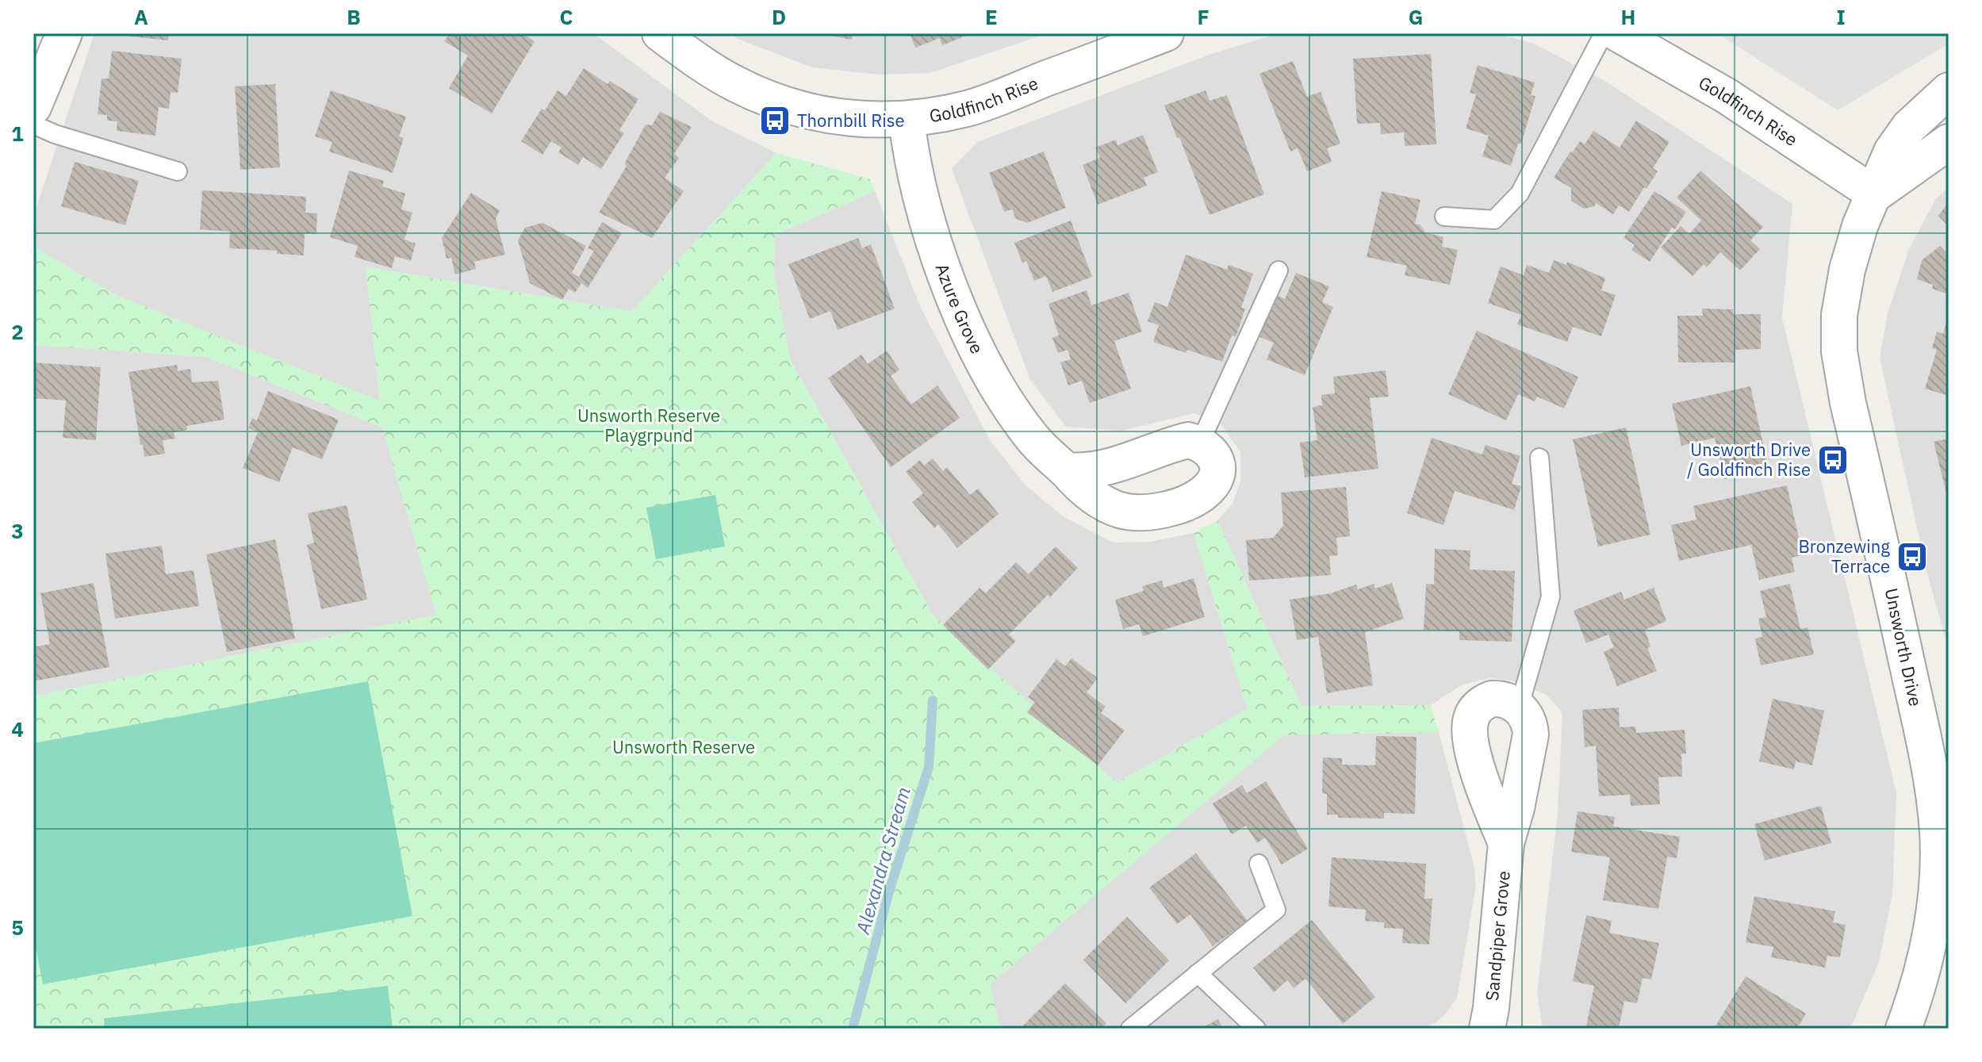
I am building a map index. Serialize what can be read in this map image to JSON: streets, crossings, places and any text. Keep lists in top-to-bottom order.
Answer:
{
  "streets": {
    "street": [
      "Goldfinch Rise",
      "Azure Grove",
      "Unsworth Drive",
      "Sandpiper Grove"
    ]
  },
  "crossings": [
    ["Goldfinch Rise", "Azure Grove"],
    ["Goldfinch Rise", "Unsworth Drive"]
  ],
  "water": ["Alexandra Stream"],
  "parks": ["Unsworth Reserve Playgrpund", "Unsworth Reserve"],
  "places": {
    "bus stop": ["Thornbill Rise", "Unsworth Drive / Goldfinch Rise", "Bronzewing Terrace"]
  },
  "grid": {
    "columns": [
      "A",
      "B",
      "C",
      "D",
      "E",
      "F",
      "G",
      "H",
      "I"
    ],
    "rows": [
      "1",
      "2",
      "3",
      "4",
      "5"
    ]
  }
}
